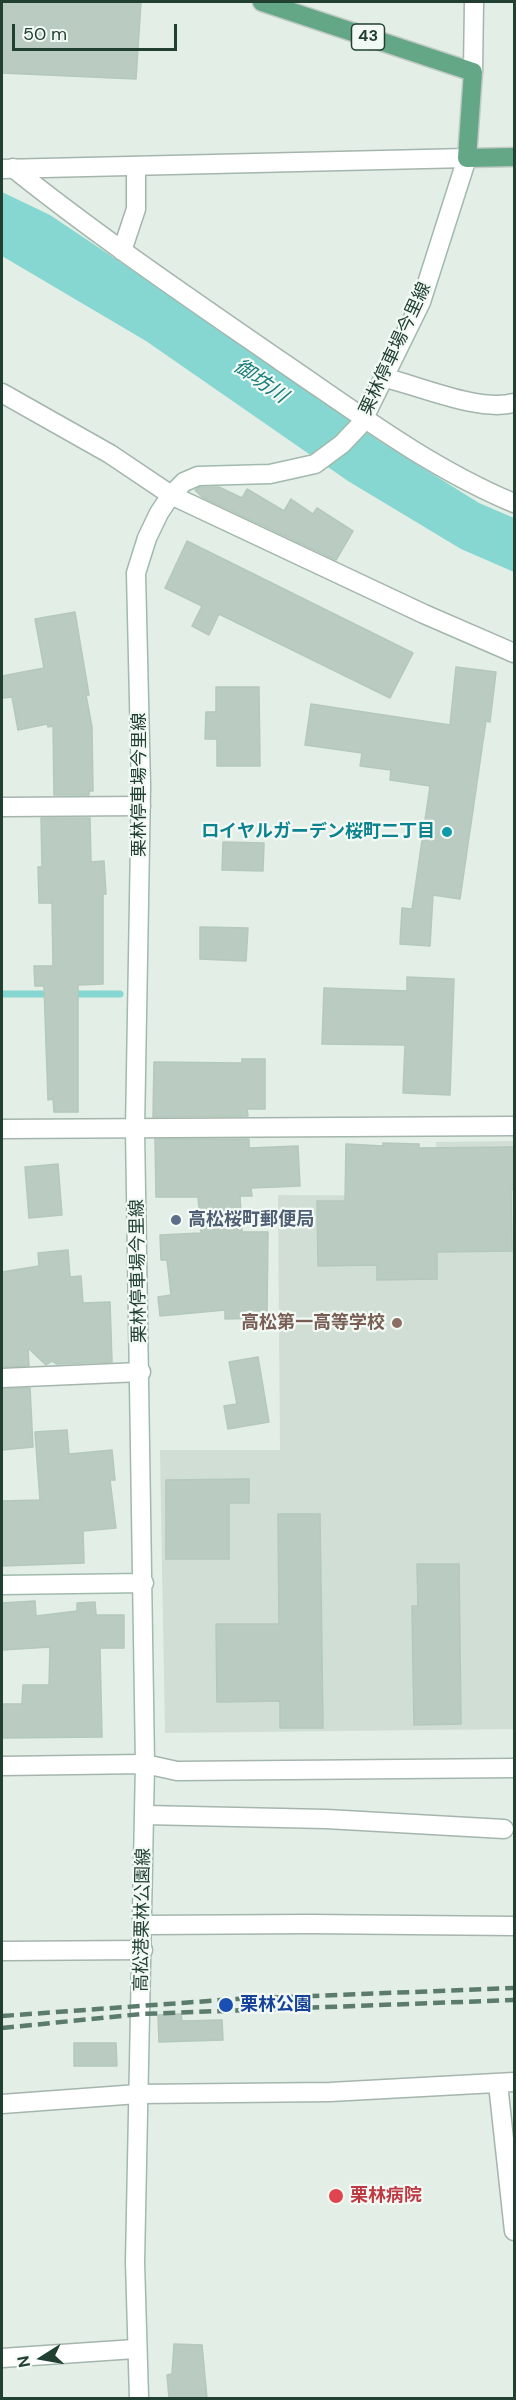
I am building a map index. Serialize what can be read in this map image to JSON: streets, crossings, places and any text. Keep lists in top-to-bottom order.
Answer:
{
  "streets": {
    "main road": ["43"],
    "street": ["栗林停車場今里線", "高松港栗林公園線"]
  },
  "crossings": [
    ["栗林停車場今里線", "高松港栗林公園線"]
  ],
  "water": ["御坊川"],
  "places": [
    "ロイヤルガーデン桜町二丁目",
    "高松桜町郵便局",
    "高松第一高等学校",
    "栗林公園",
    "栗林病院"
  ],
  "scale_bar": "50 m",
  "north": "left"
}
